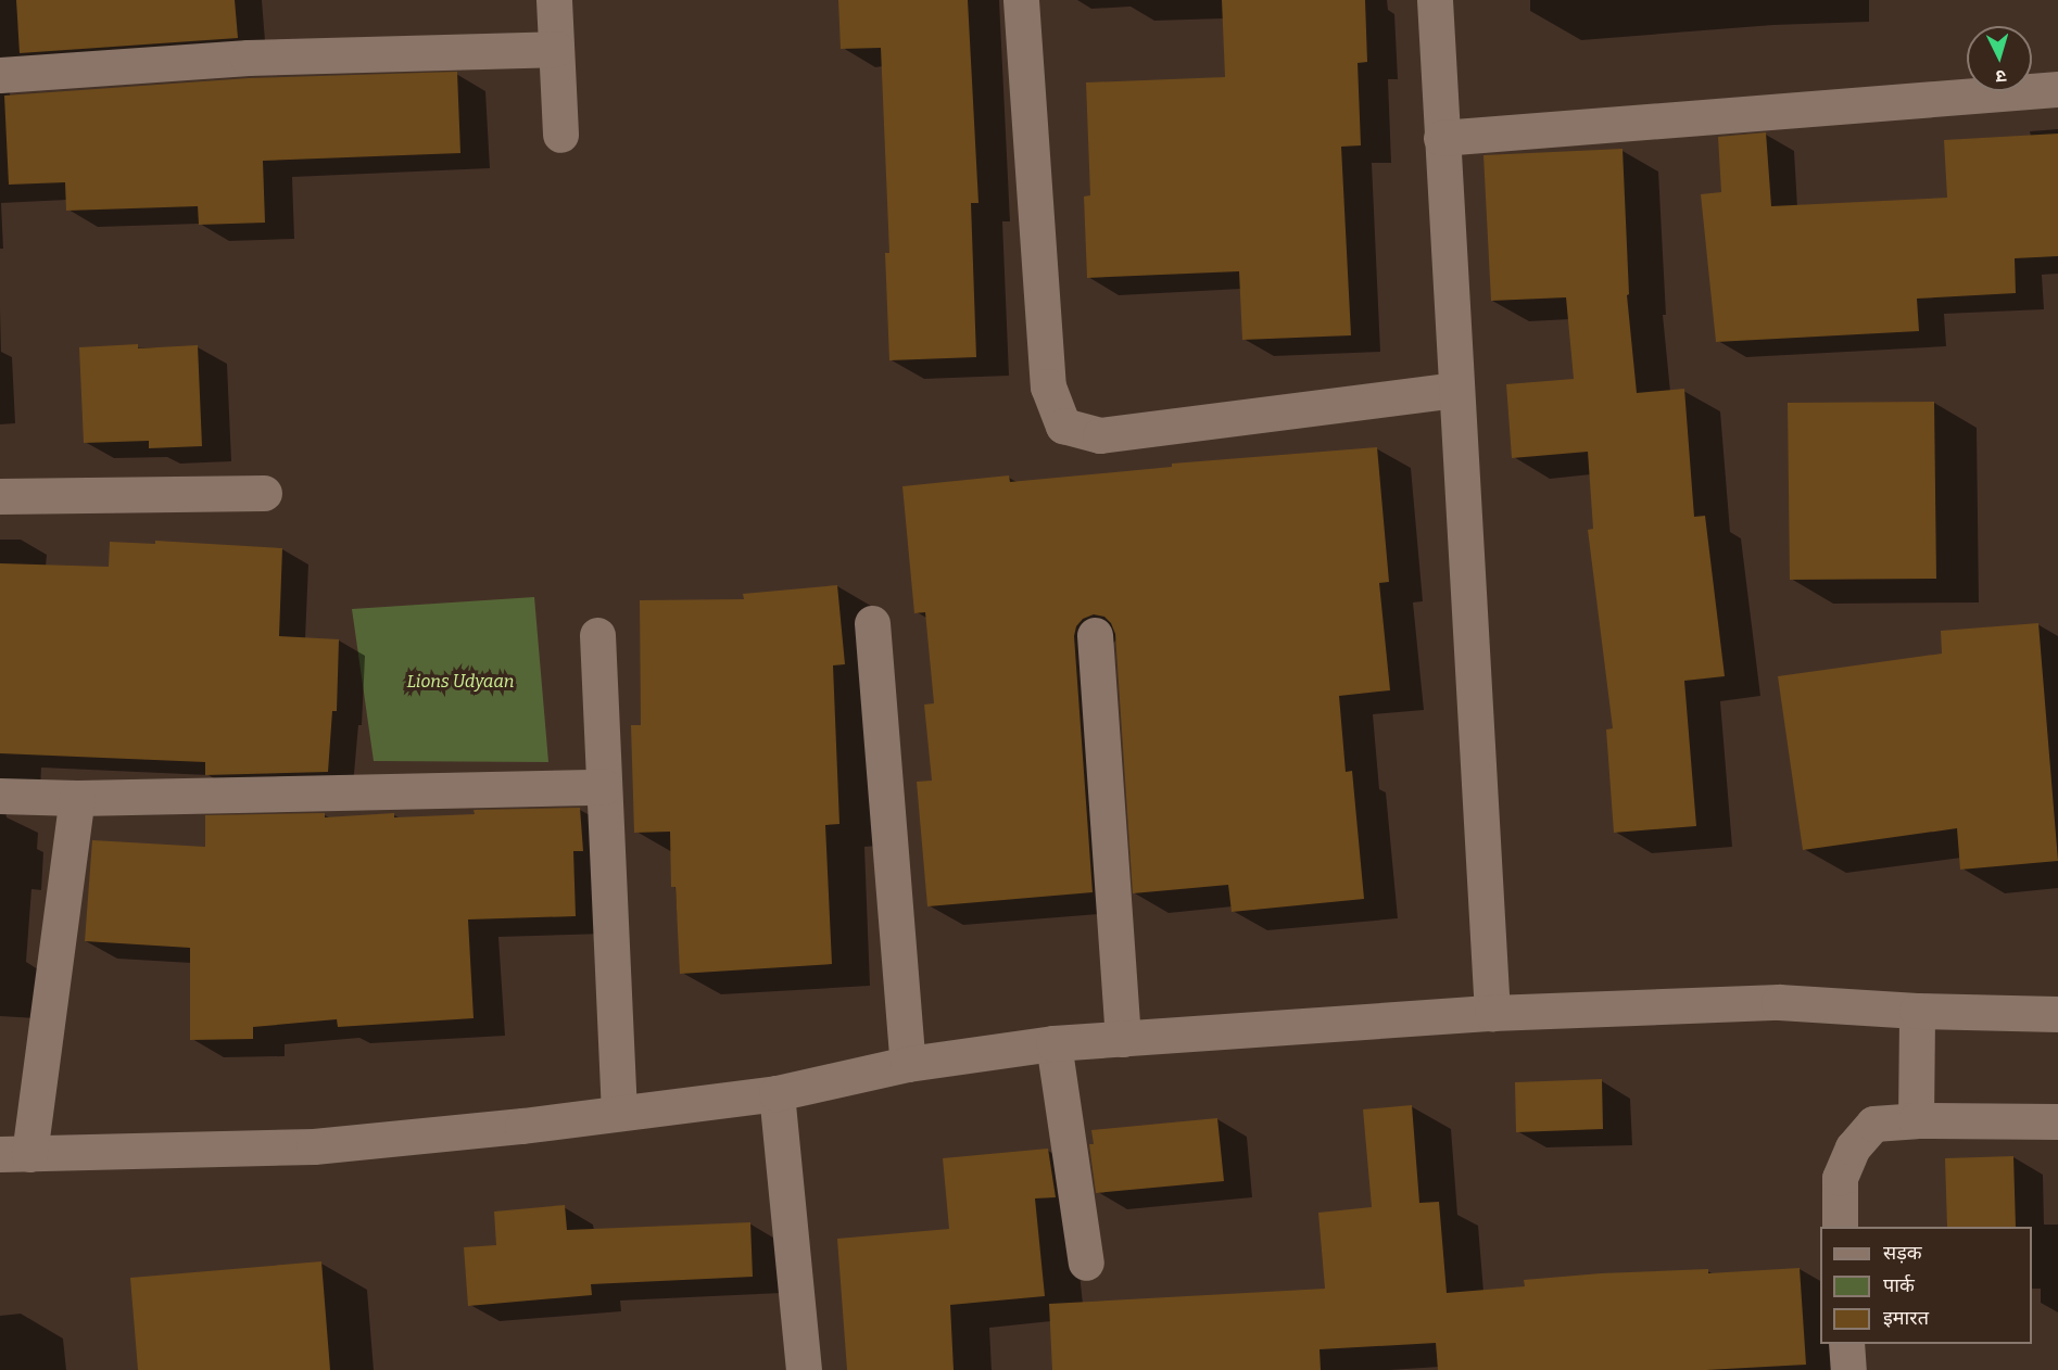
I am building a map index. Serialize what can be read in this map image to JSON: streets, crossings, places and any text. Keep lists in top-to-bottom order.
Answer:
{
  "parks": ["Lions Udyaan"],
  "legend": ["सड़क", "पार्क", "इमारत"],
  "north": "bottom"
}
